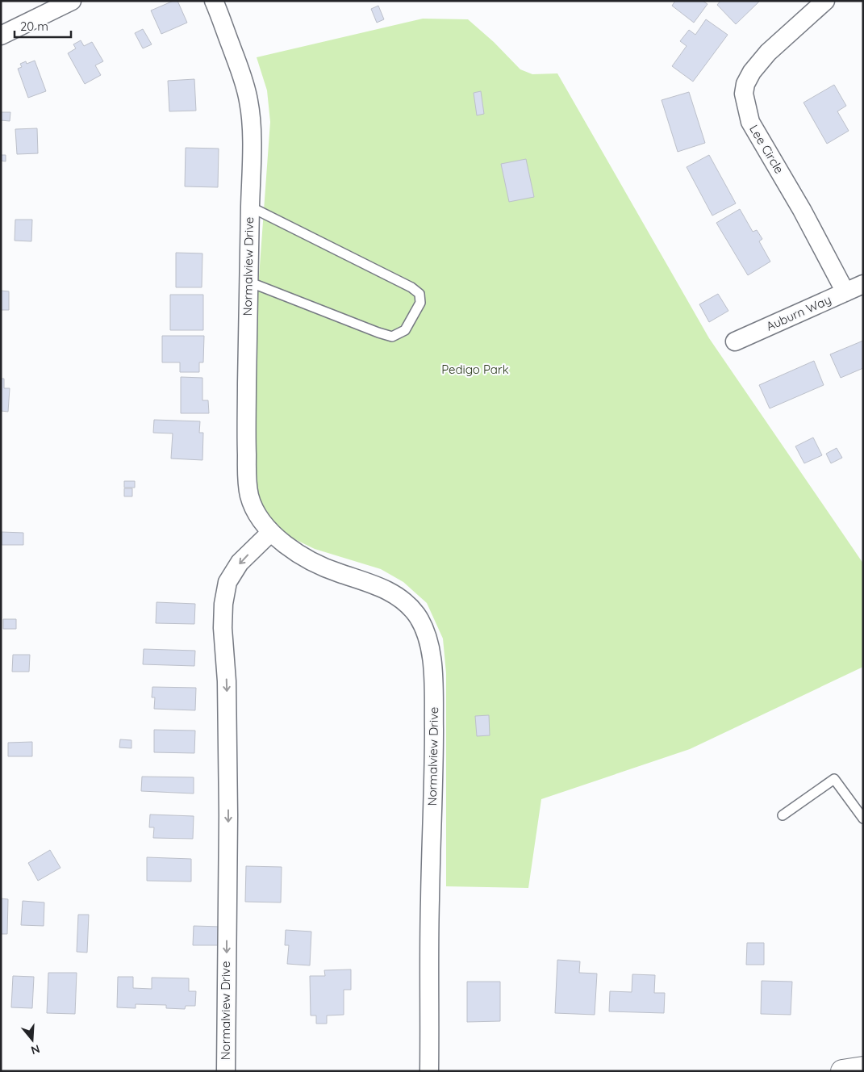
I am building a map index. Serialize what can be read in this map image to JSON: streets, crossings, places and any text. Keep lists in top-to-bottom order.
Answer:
{
  "streets": {
    "street": ["Lee Circle", "Normalview Drive", "Auburn Way"]
  },
  "crossings": [
    ["Lee Circle", "Auburn Way"]
  ],
  "parks": ["Pedigo Park"],
  "scale_bar": "20 m",
  "north": "bottom"
}
